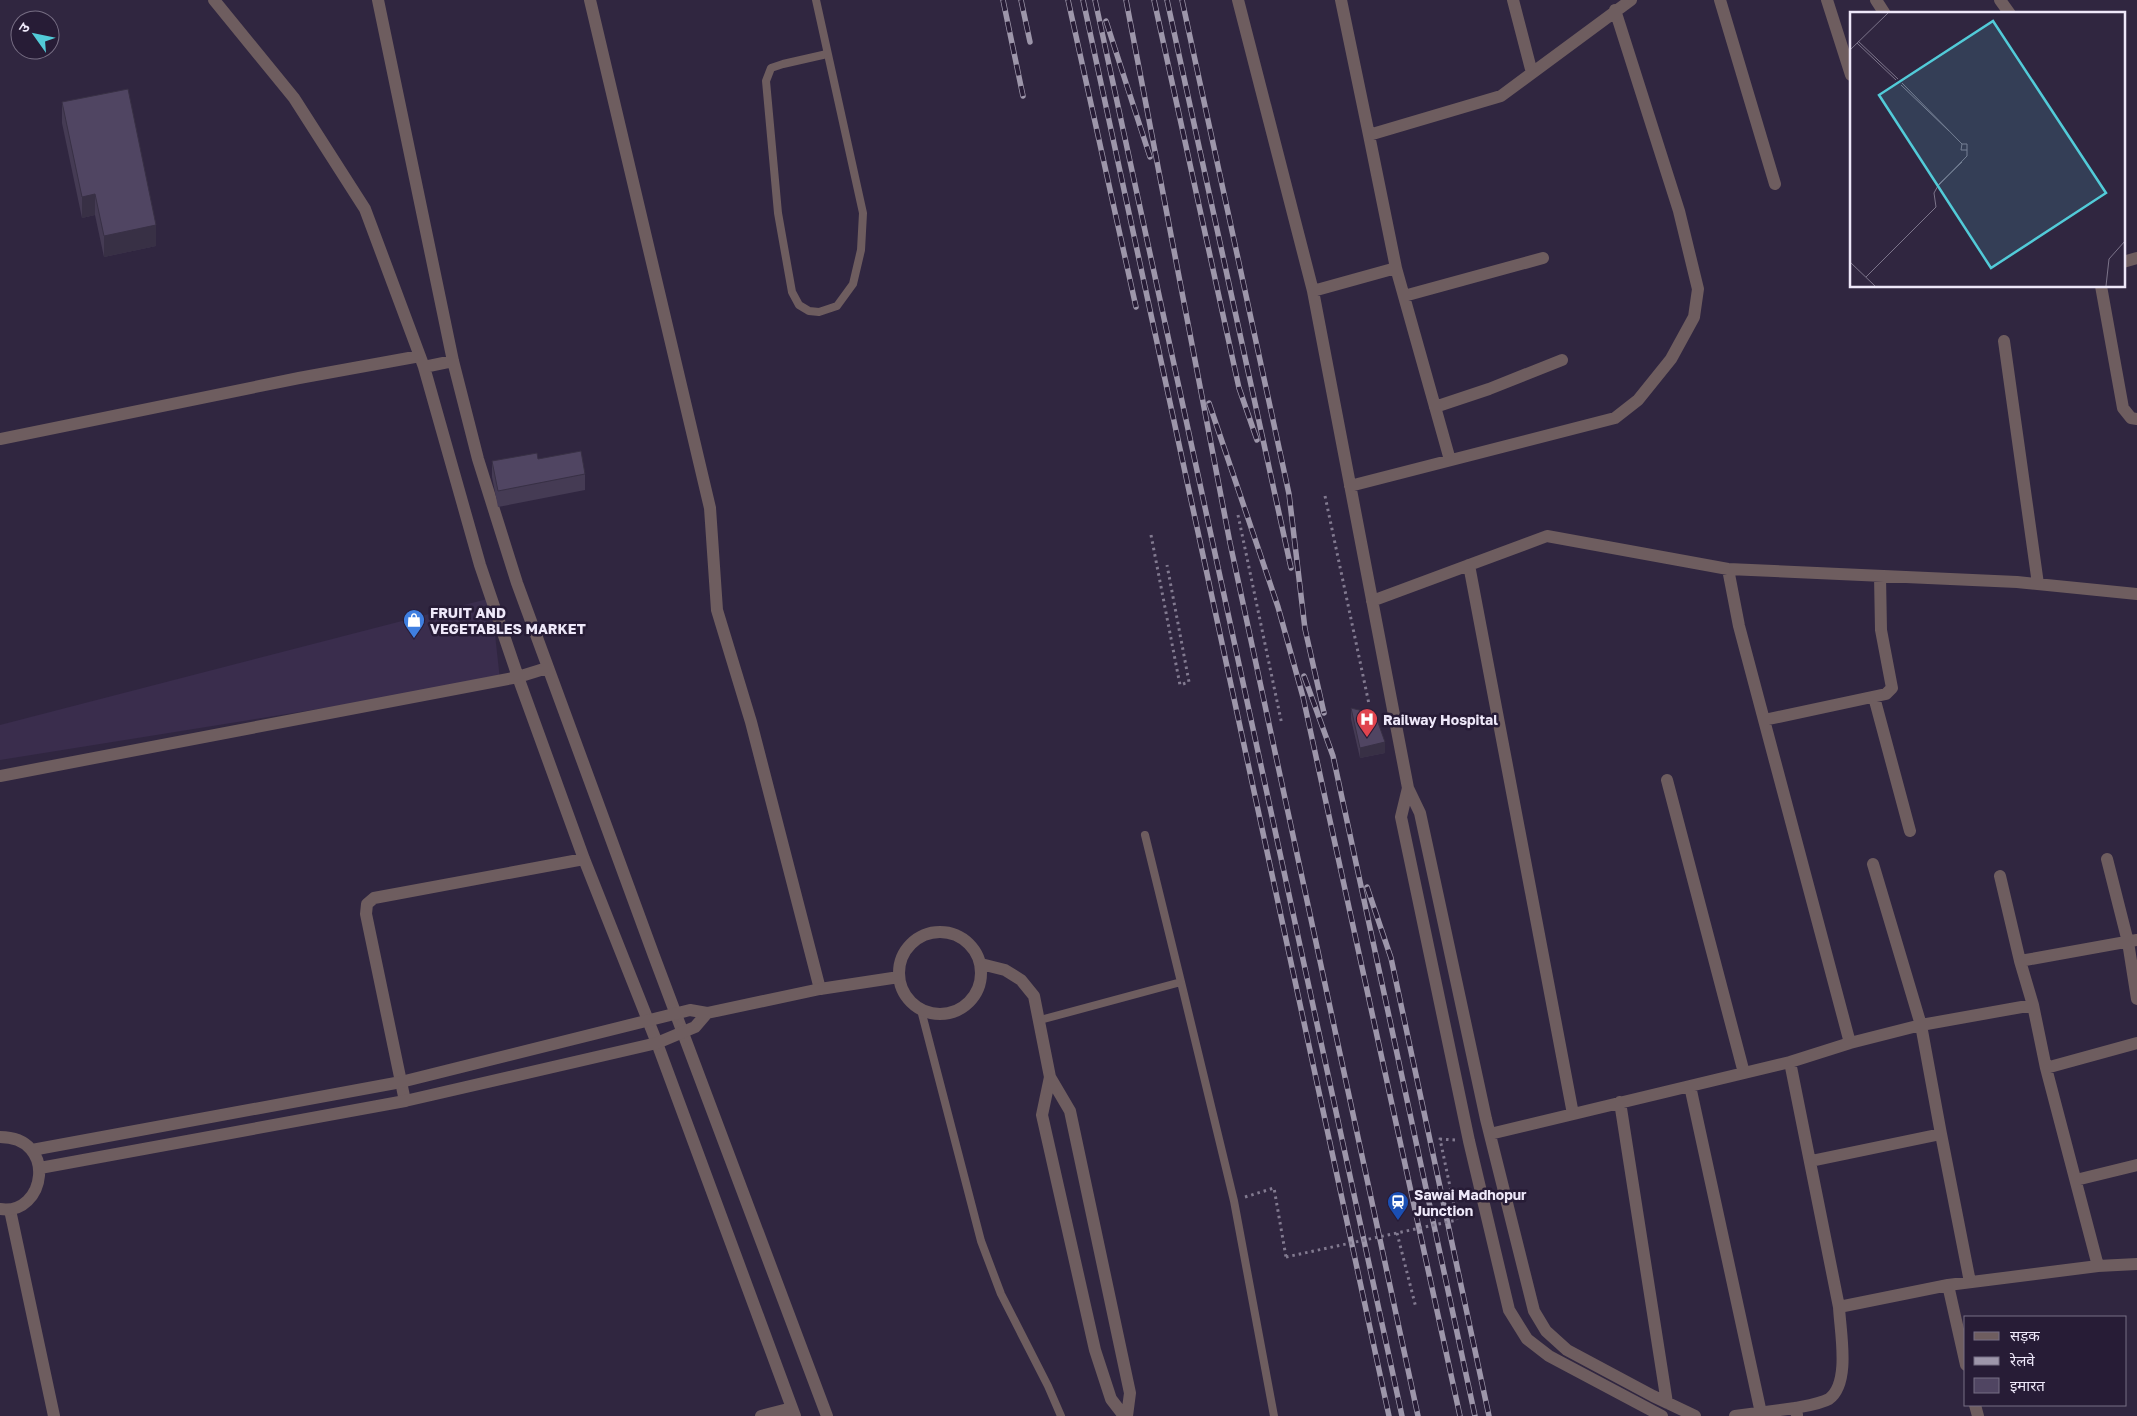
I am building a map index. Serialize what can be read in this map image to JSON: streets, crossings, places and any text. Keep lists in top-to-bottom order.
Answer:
{
  "places": {
    "shop": ["FRUIT AND VEGETABLES MARKET"],
    "hospital": ["Railway Hospital"],
    "station": ["Sawai Madhopur Junction"]
  },
  "legend": ["सड़क", "रेलवे", "इमारत"],
  "north": "top left"
}
